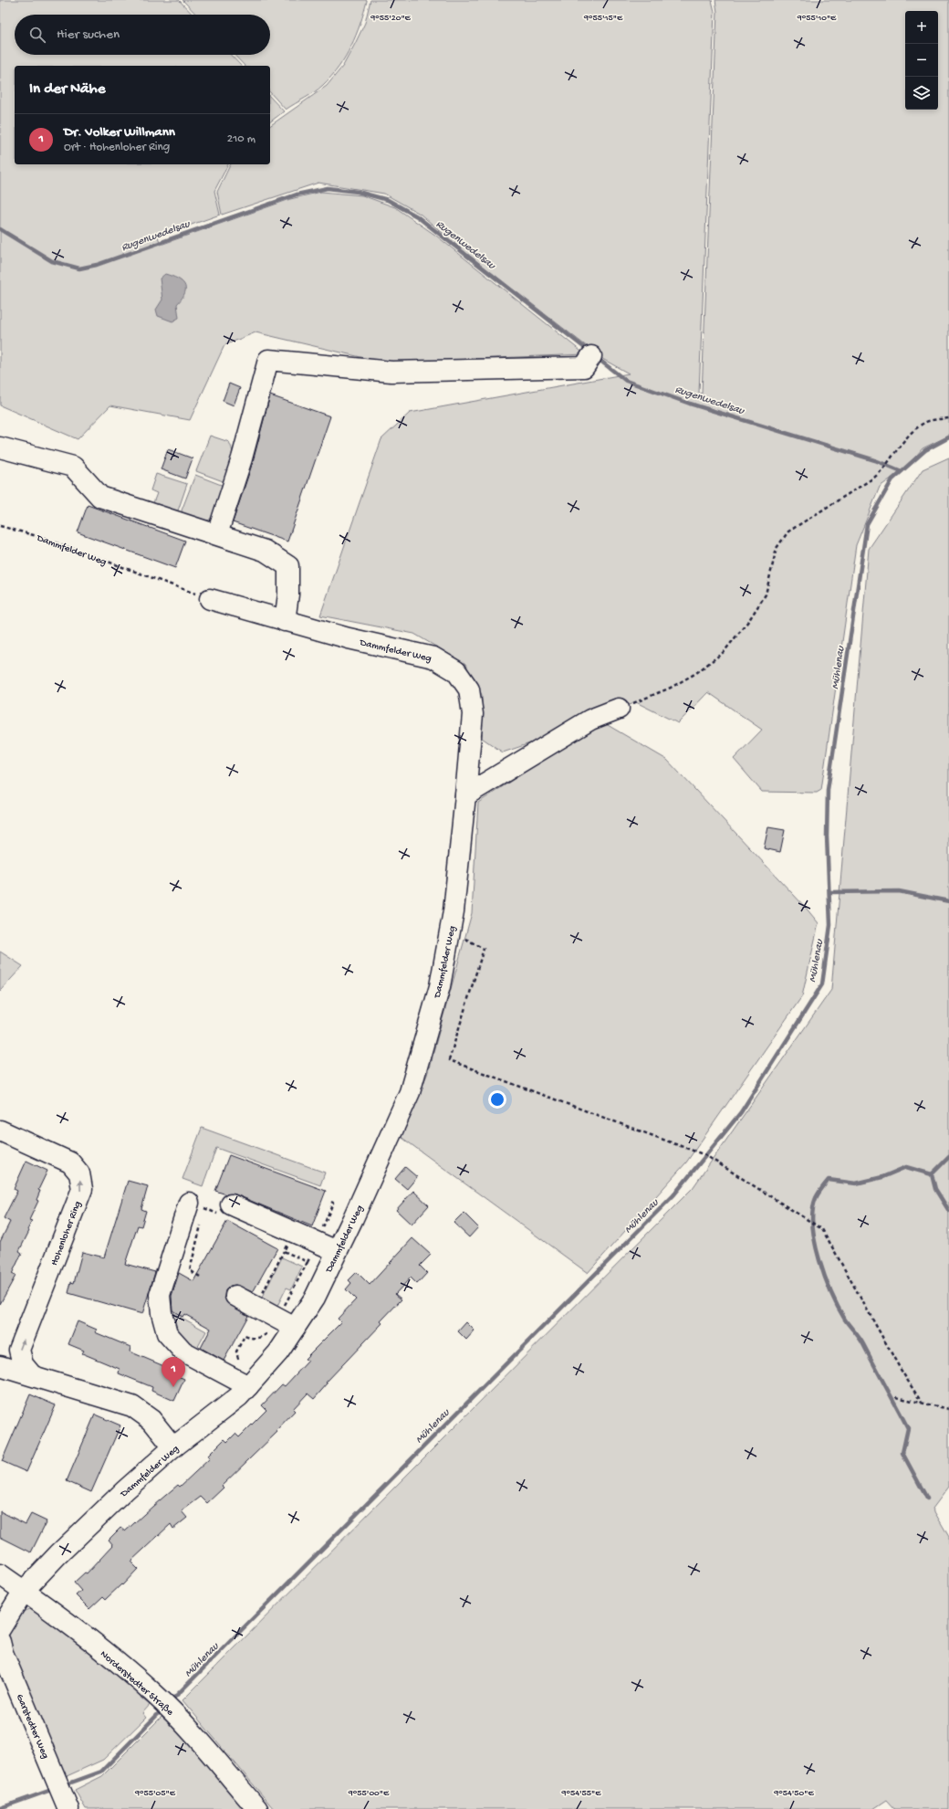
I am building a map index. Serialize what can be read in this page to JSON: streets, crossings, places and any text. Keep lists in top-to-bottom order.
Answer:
{
  "streets": {
    "street": [
      "Dammfelder Weg",
      "Hohenloher Ring",
      "Norderstedter Straße",
      "Garstedter Weg"
    ]
  },
  "crossings": [
    ["Dammfelder Weg", "Norderstedter Straße"]
  ],
  "water": ["Rugenwedelsau", "Mühlenau"],
  "page": {
    "map_buttons": ["+", "−"],
    "search": "Hier suchen",
    "heading": "In der Nähe",
    "list": [
      {
        "mark": "1",
        "name": "Dr. Volker Willmann",
        "note": "Ort · Hohenloher Ring",
        "value": "210 m"
      }
    ],
    "pins": "1"
  },
  "coordinates": [
    "9°55'20\"E",
    "9°55'15\"E",
    "9°55'10\"E",
    "9°55'05\"E",
    "9°55'00\"E",
    "9°54'55\"E",
    "9°54'50\"E"
  ]
}
